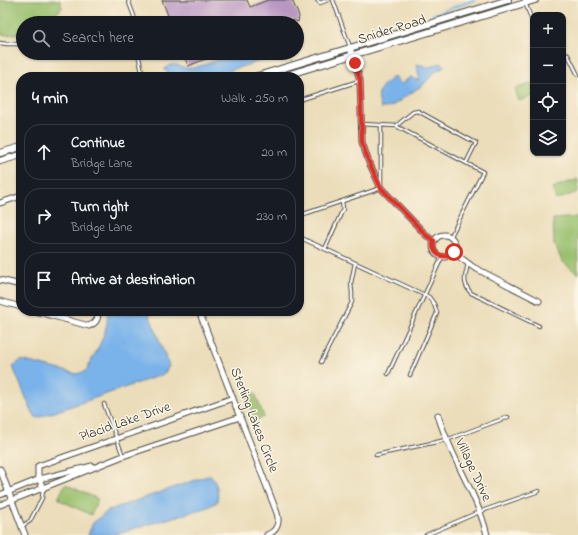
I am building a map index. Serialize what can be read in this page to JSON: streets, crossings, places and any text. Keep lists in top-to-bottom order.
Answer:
{
  "streets": {
    "street": [
      "Snider Road",
      "Sterling Lakes Circle",
      "Placid Lake Drive",
      "Village Drive"
    ]
  },
  "crossings": [
    ["Sterling Lakes Circle", "Placid Lake Drive"]
  ],
  "page": {
    "map_buttons": ["+", "−"],
    "search": "Search here",
    "heading": ["4 min", "Walk · 250 m"],
    "list": [
      ["Continue", "Bridge Lane", "20 m"],
      ["Turn right", "Bridge Lane", "230 m"],
      "Arrive at destination"
    ]
  }
}
